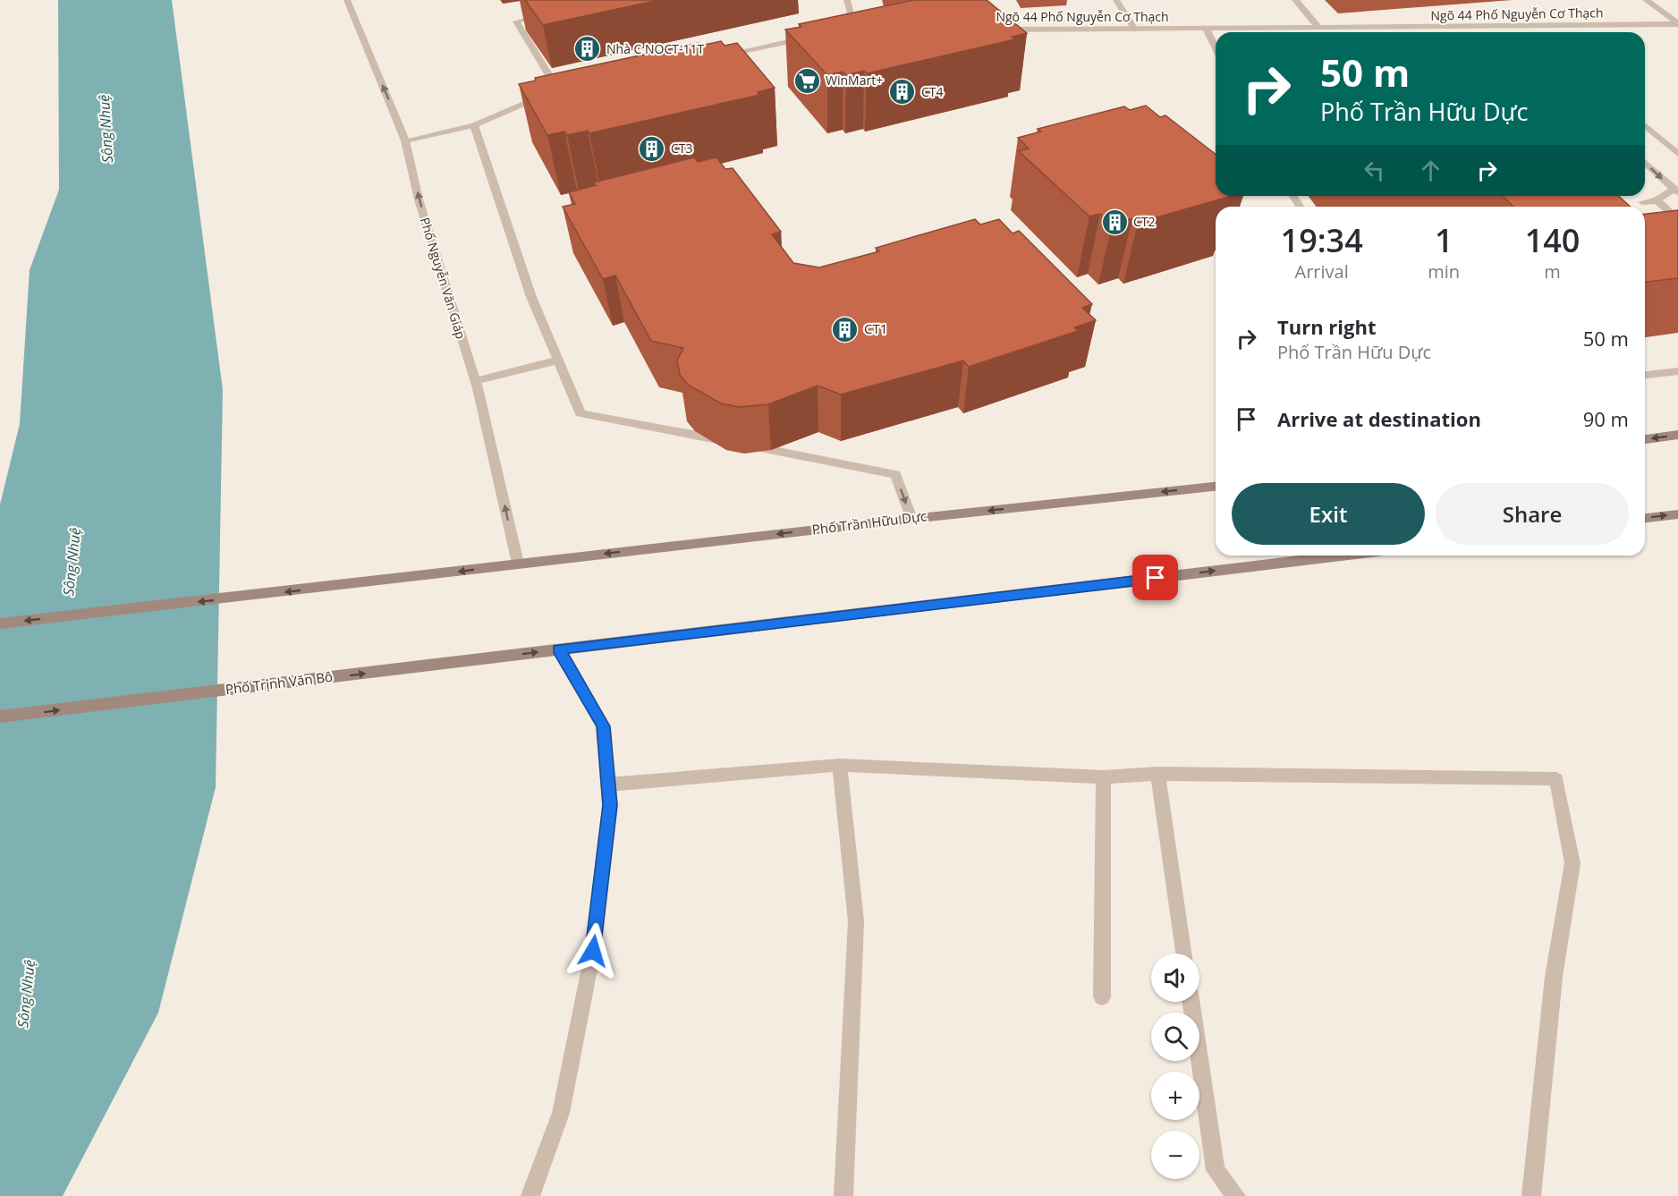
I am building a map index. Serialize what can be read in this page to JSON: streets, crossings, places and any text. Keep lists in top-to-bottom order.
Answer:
{
  "streets": {
    "main road": ["Phố Trần Hữu Dực", "Phố Trịnh Văn Bô"],
    "street": ["Ngõ 44 Phố Nguyễn Cơ Thạch", "Phố Nguyễn Văn Giáp"]
  },
  "crossings": [
    ["Phố Nguyễn Văn Giáp", "Phố Trần Hữu Dực"]
  ],
  "water": ["Sông Nhuệ"],
  "places": {
    "building": [
      "Nhà C NOCT-11T",
      "CT4",
      "CT3",
      "CT2",
      "CT1"
    ],
    "supermarket": ["WinMart+"]
  },
  "page": {
    "turn": ["50 m", "Phố Trần Hữu Dực"],
    "eta": [
      "19:34",
      "Arrival",
      "1",
      "min",
      "140",
      "m"
    ],
    "list": [
      {
        "name": "Turn right",
        "note": "Phố Trần Hữu Dực",
        "value": "50 m"
      },
      {
        "name": "Arrive at destination",
        "value": "90 m"
      }
    ],
    "buttons": ["Exit", "Share"],
    "map_buttons": ["+", "−"]
  }
}
